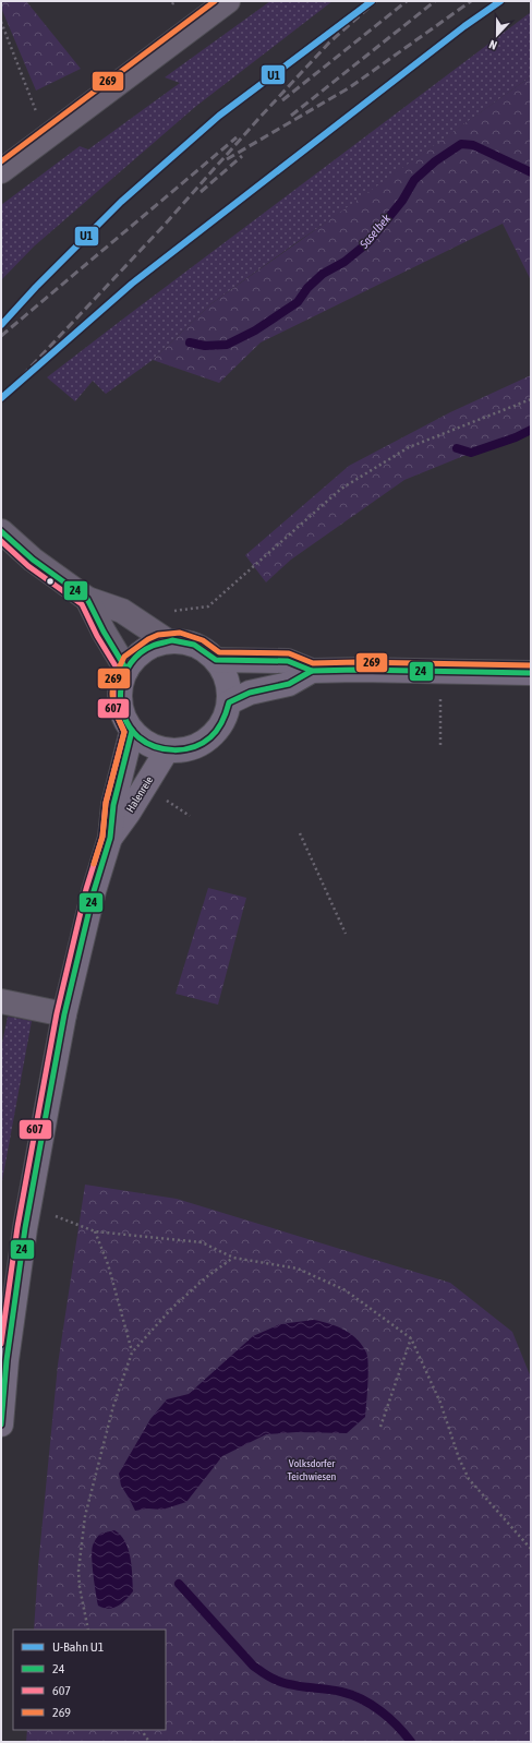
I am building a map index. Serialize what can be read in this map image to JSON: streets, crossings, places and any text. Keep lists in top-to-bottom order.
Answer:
{
  "streets": {
    "main road": ["Halenreie"]
  },
  "water": ["Saselbek"],
  "parks": ["Volksdorfer Teichwiesen"],
  "lines": [
    "metro line U1",
    "transit line 269",
    "transit line 24",
    "transit line 607"
  ],
  "legend": [
    "U-Bahn U1",
    "24",
    "607",
    "269"
  ],
  "north": "bottom"
}
